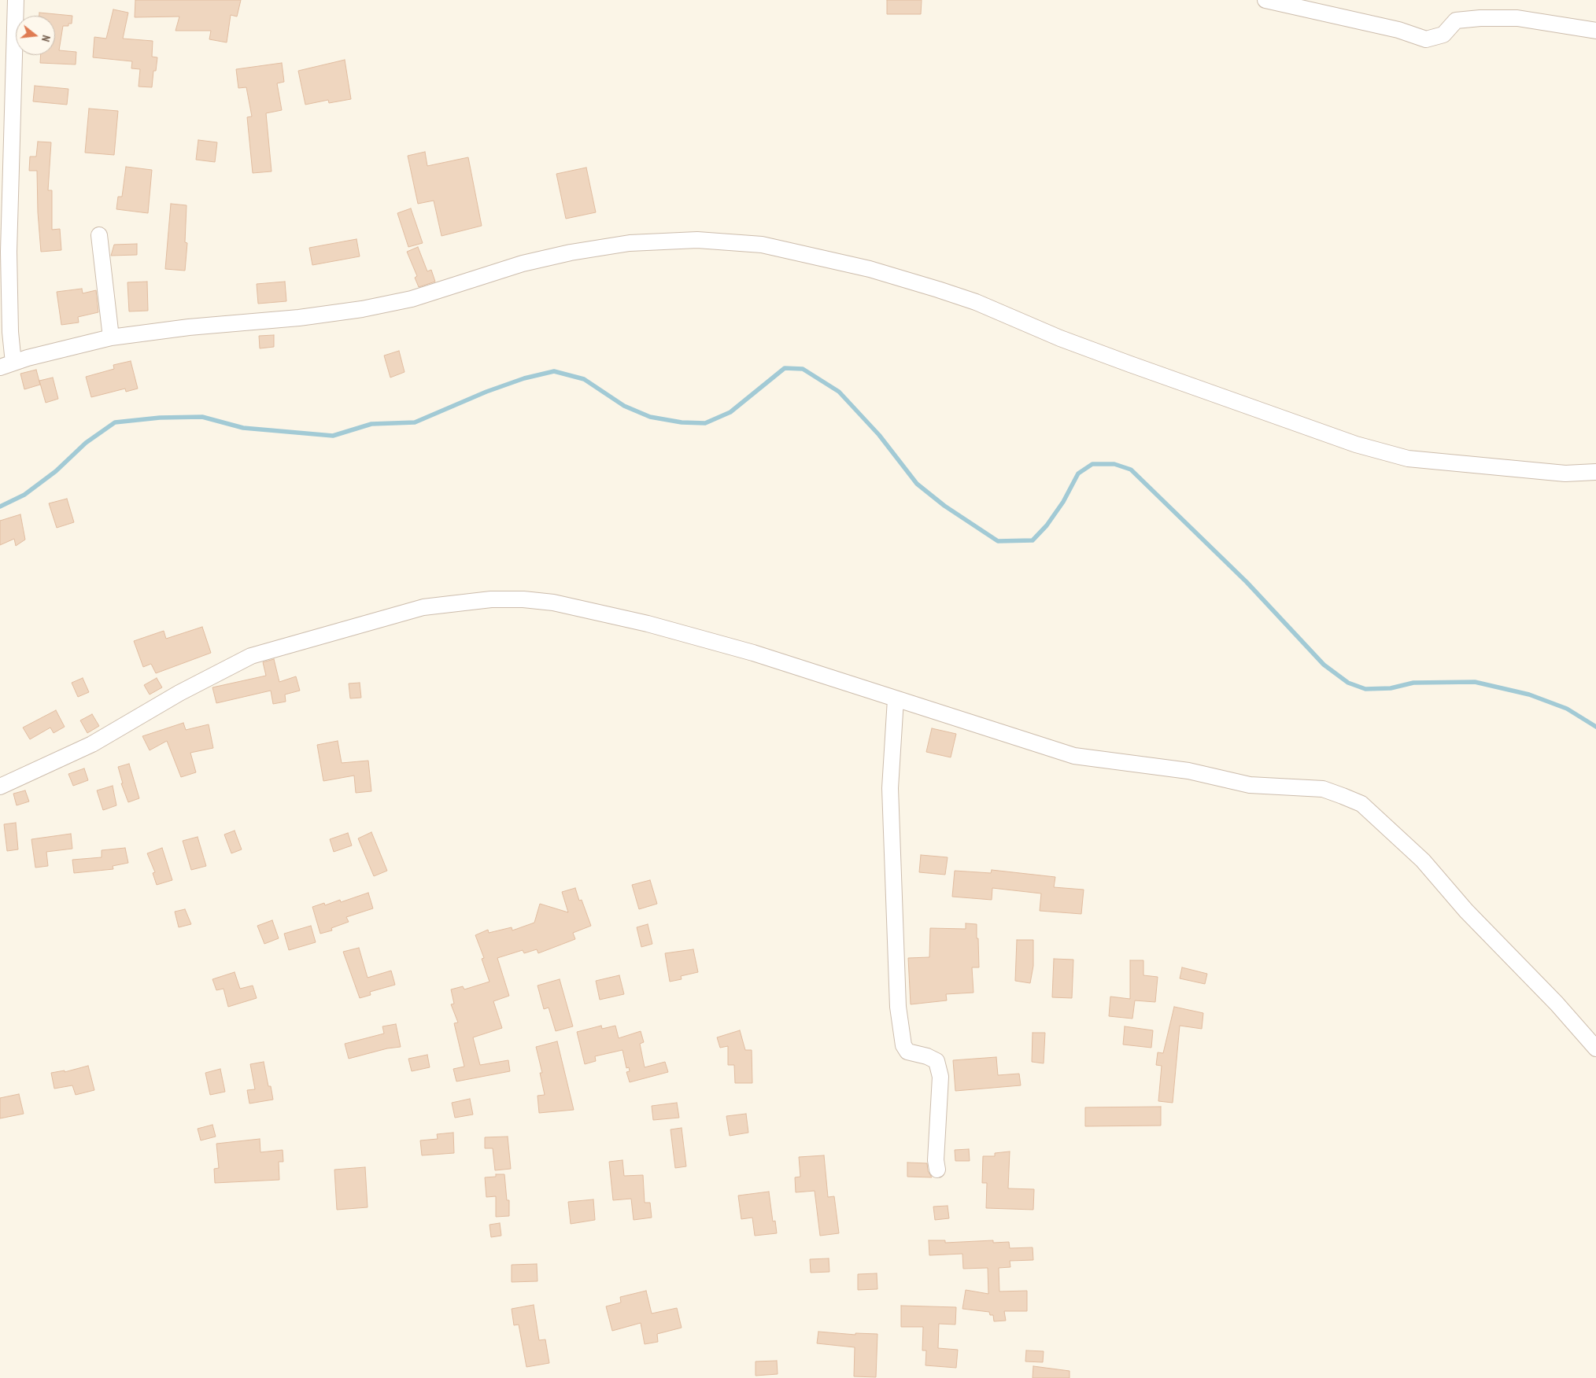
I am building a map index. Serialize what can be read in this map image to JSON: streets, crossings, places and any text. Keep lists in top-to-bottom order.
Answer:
{
  "north": "right"
}
